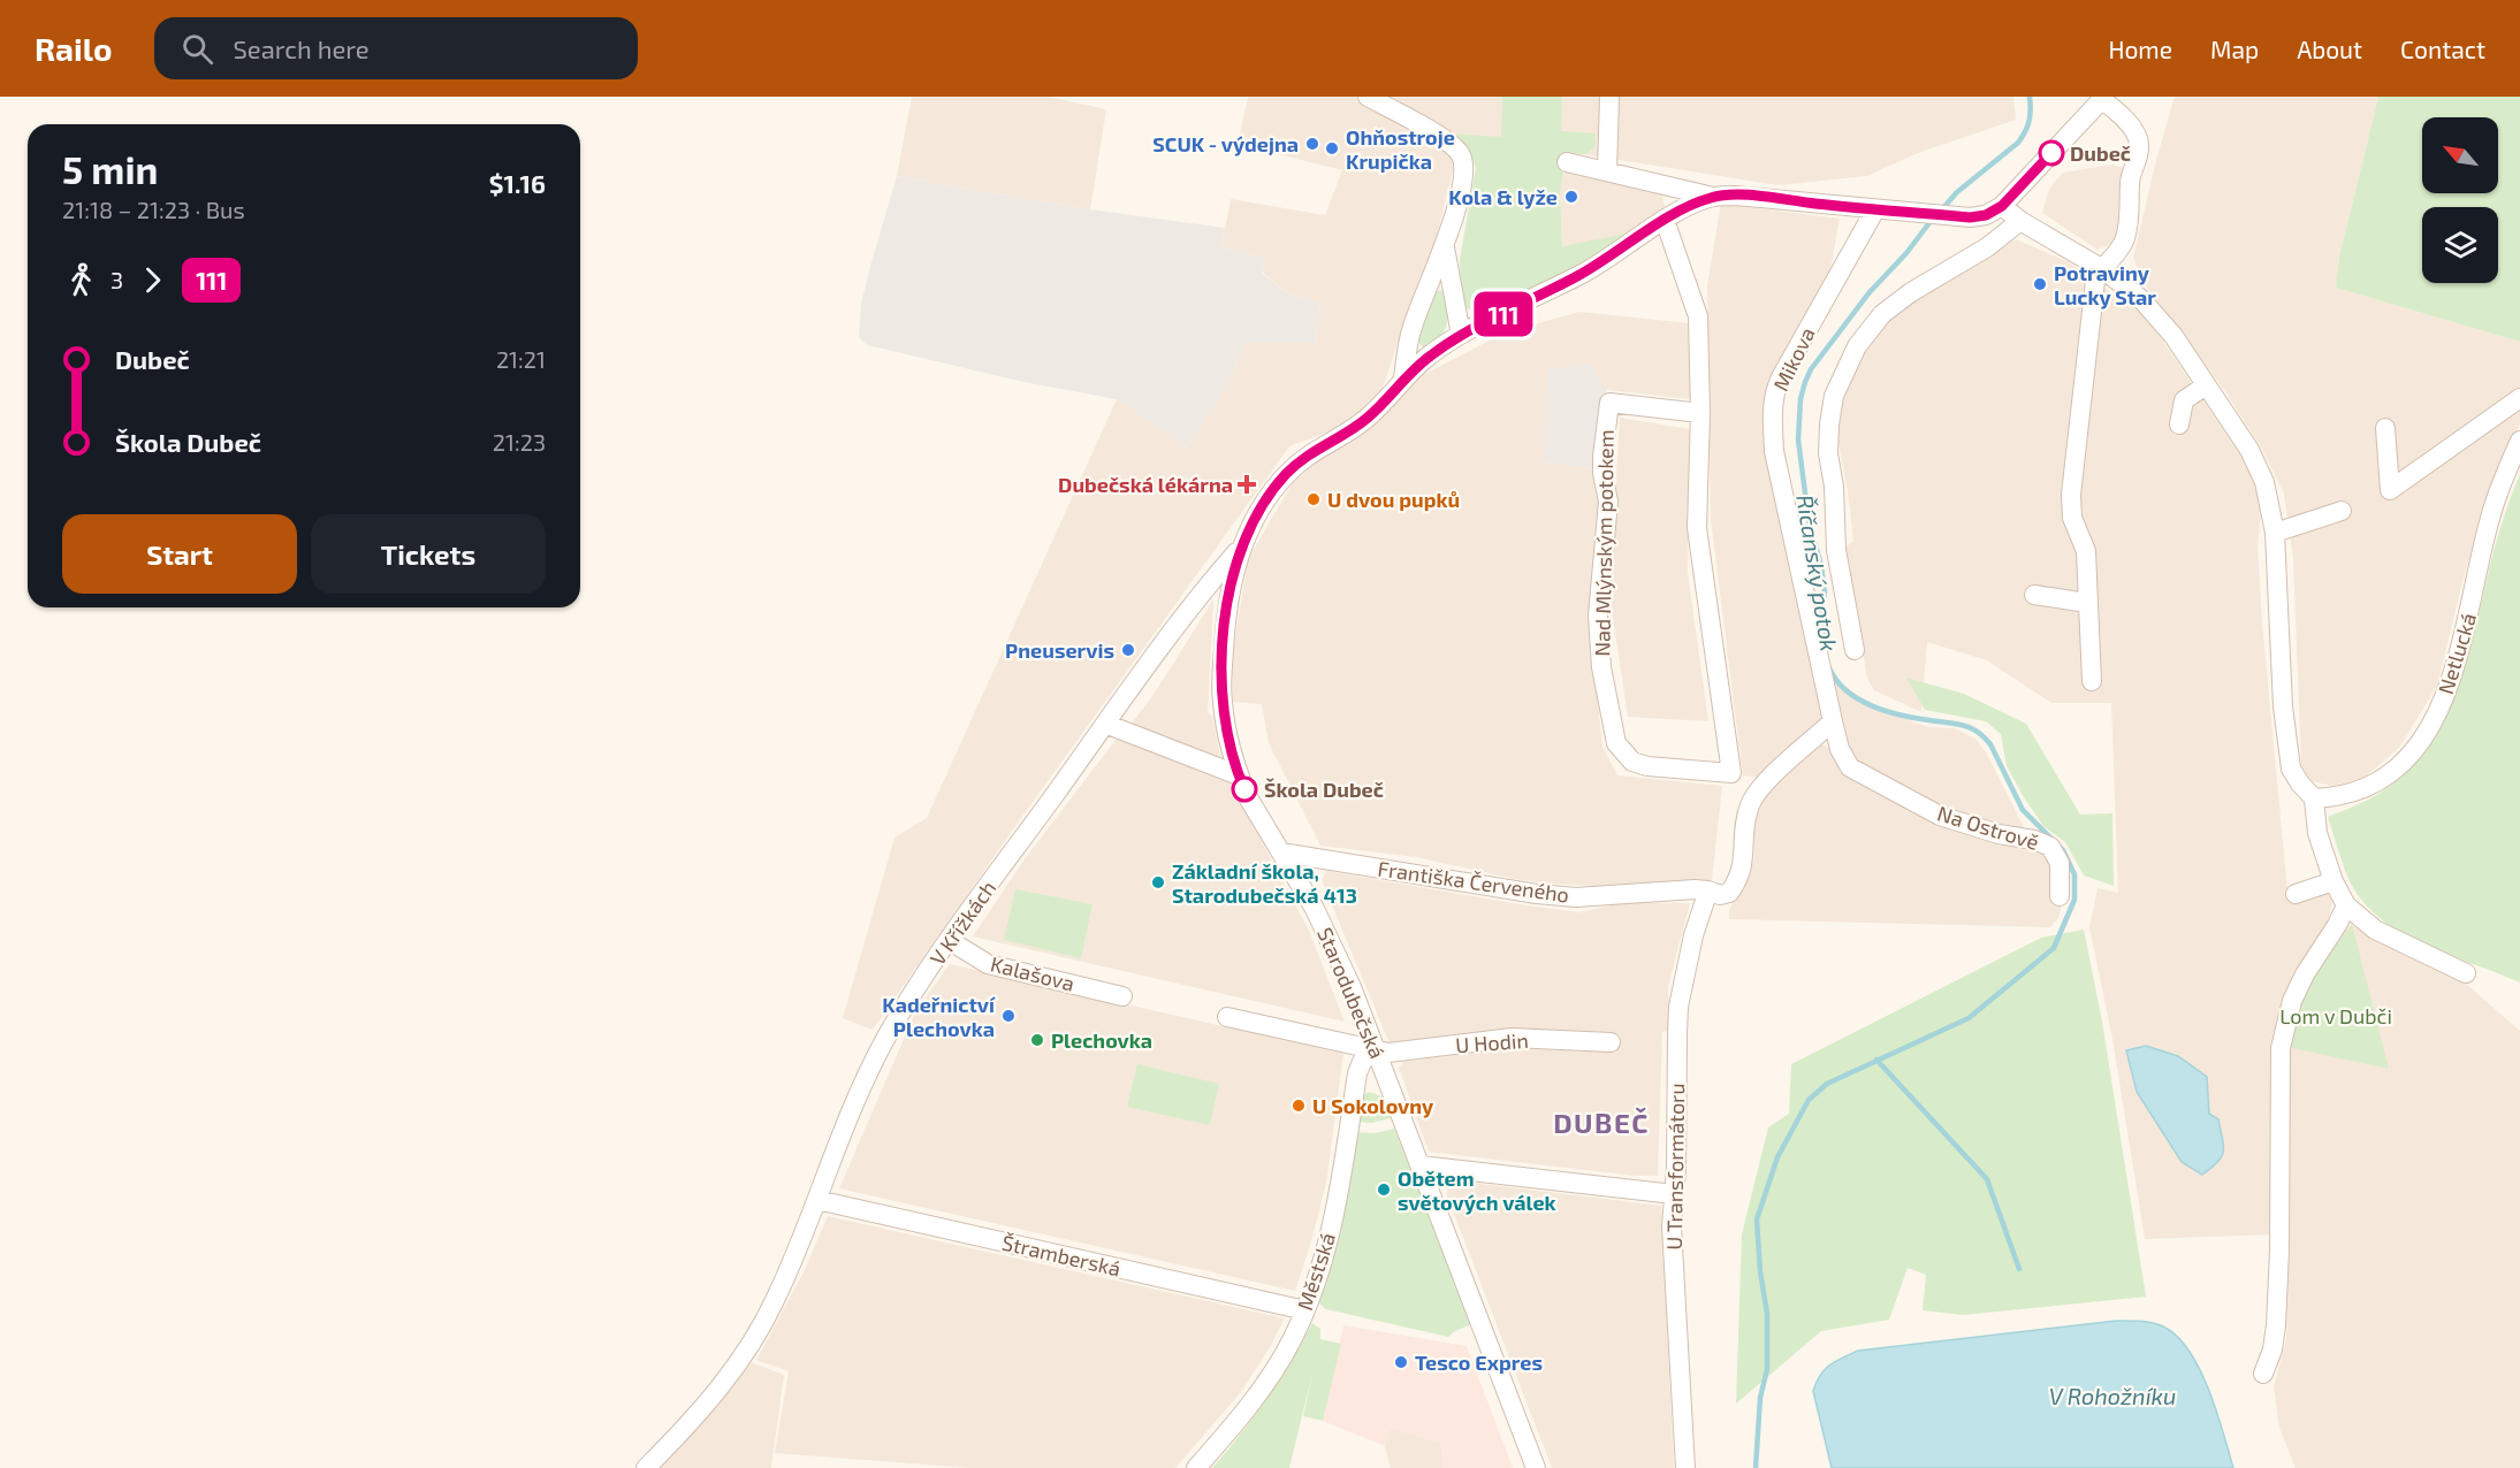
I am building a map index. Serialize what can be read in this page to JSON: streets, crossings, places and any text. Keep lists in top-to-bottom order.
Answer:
{
  "streets": {
    "street": [
      "Mikova",
      "Nad Mlýnským potokem",
      "Netlucká",
      "Na Ostrově",
      "Františka Červeného",
      "V Křížkách",
      "Kalašova",
      "Starodubečská",
      "U Hodin",
      "U Transformátoru",
      "Štramberská",
      "Městská"
    ]
  },
  "crossings": [
    ["Mikova", "Na Ostrově"],
    ["Františka Červeného", "Starodubečská"],
    ["Františka Červeného", "U Transformátoru"],
    ["V Křížkách", "Kalašova"],
    ["V Křížkách", "Starodubečská"],
    ["V Křížkách", "Štramberská"],
    ["Starodubečská", "U Hodin"],
    ["Starodubečská", "Městská"],
    ["U Hodin", "Městská"],
    ["Štramberská", "Městská"]
  ],
  "districts": ["DUBEČ"],
  "water": ["Říčanský potok", "V Rohožníku"],
  "parks": ["Lom v Dubči"],
  "places": {
    "other": [
      "SCUK - výdejna",
      "Ohňostroje Krupička",
      "Dubeč",
      "Kola & lyže",
      "Potraviny Lucky Star",
      "U dvou pupků",
      "Pneuservis",
      "Škola Dubeč",
      "Základní škola, Starodubečská 413",
      "Kadeřnictví Plechovka",
      "Plechovka",
      "U Sokolovny",
      "Obětem světových válek",
      "Tesco Expres"
    ],
    "health": ["Dubečská lékárna"]
  },
  "lines": ["bus line 111"],
  "north": "top left",
  "page": {
    "header": "Railo",
    "search": "Search here",
    "nav": [
      "Home",
      "Map",
      "About",
      "Contact"
    ],
    "on_map": "111",
    "heading": ["5 min", "21:18 – 21:23 · Bus", "$1.16"],
    "legs": ["3", "111"],
    "list": [
      {
        "name": "Dubeč",
        "value": "21:21"
      },
      {
        "name": "Škola Dubeč",
        "value": "21:23"
      }
    ],
    "buttons": ["Start", "Tickets"]
  }
}
